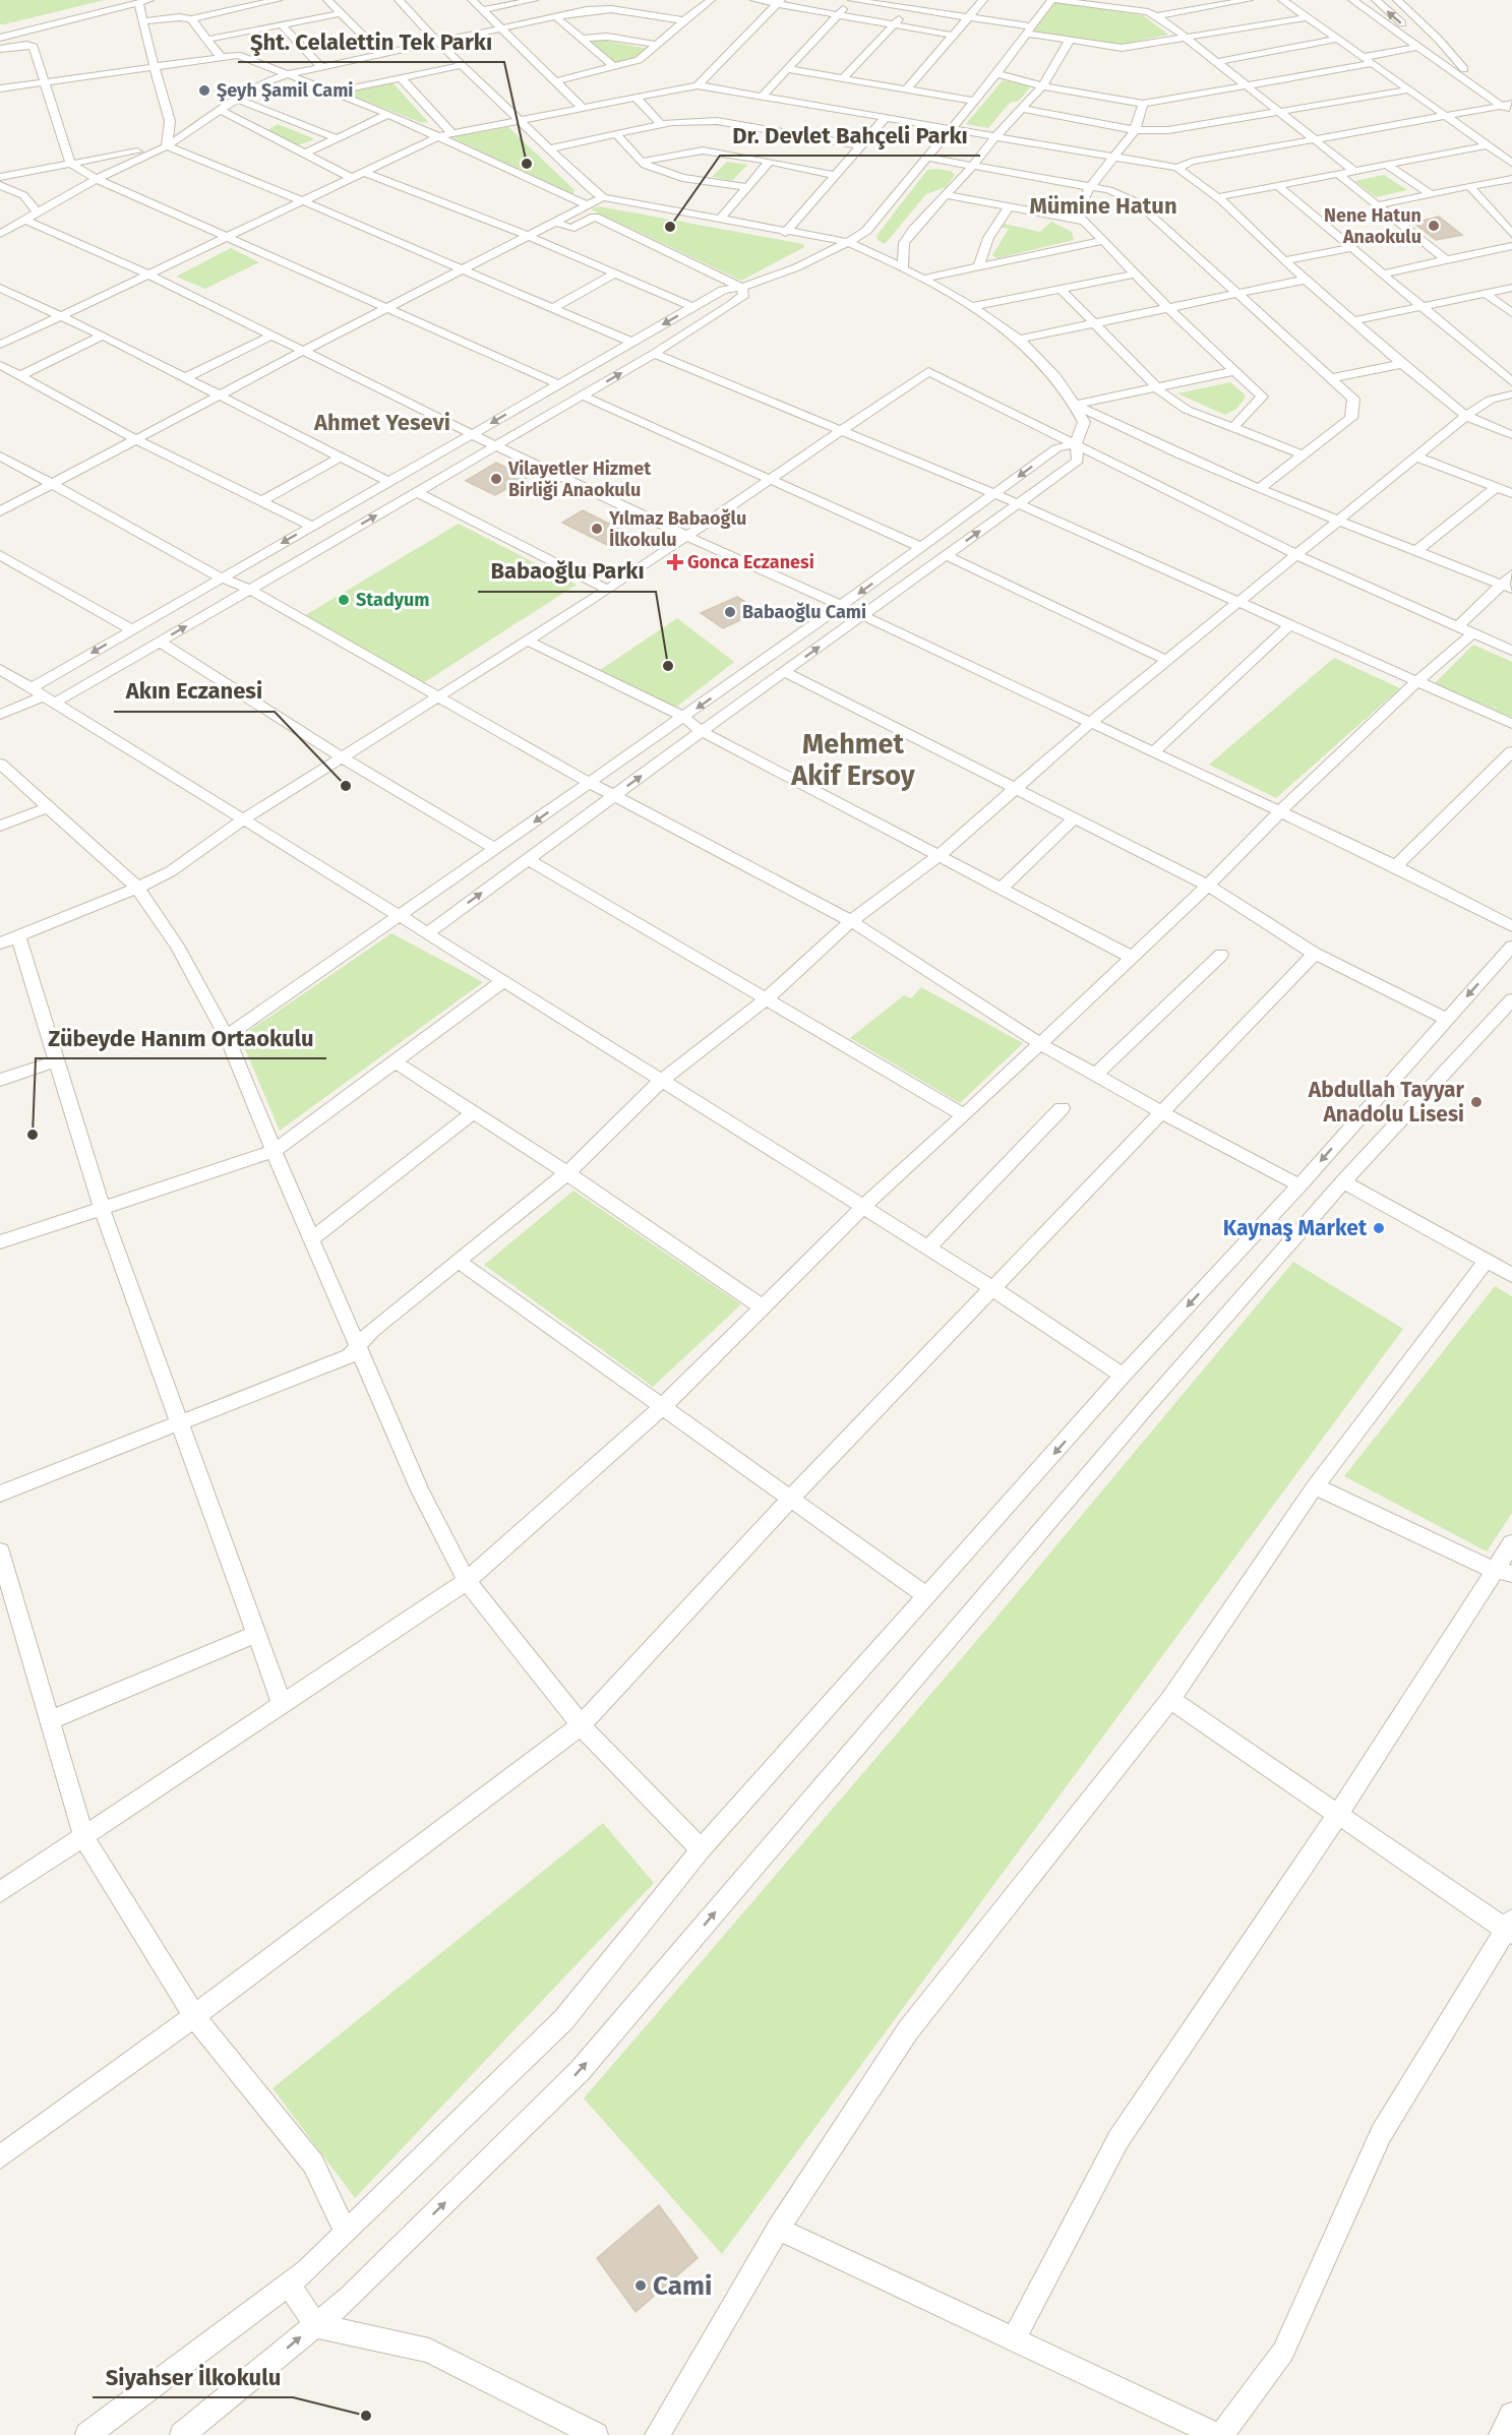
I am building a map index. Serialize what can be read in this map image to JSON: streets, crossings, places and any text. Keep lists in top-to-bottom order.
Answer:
{
  "districts": ["Mümine Hatun", "Ahmet Yesevi", "Mehmet Akif Ersoy"],
  "places": {
    "other": [
      "Şeyh Şamil Cami",
      "Şht. Celalettin Tek Parkı",
      "Nene Hatun Anaokulu",
      "Dr. Devlet Bahçeli Parkı",
      "Vilayetler Hizmet Birliği Anaokulu",
      "Yılmaz Babaoğlu İlkokulu",
      "Stadyum",
      "Babaoğlu Cami",
      "Babaoğlu Parkı",
      "Akın Eczanesi",
      "Abdullah Tayyar Anadolu Lisesi",
      "Zübeyde Hanım Ortaokulu",
      "Kaynaş Market",
      "Cami",
      "Siyahser İlkokulu"
    ],
    "health": ["Gonca Eczanesi"]
  }
}
